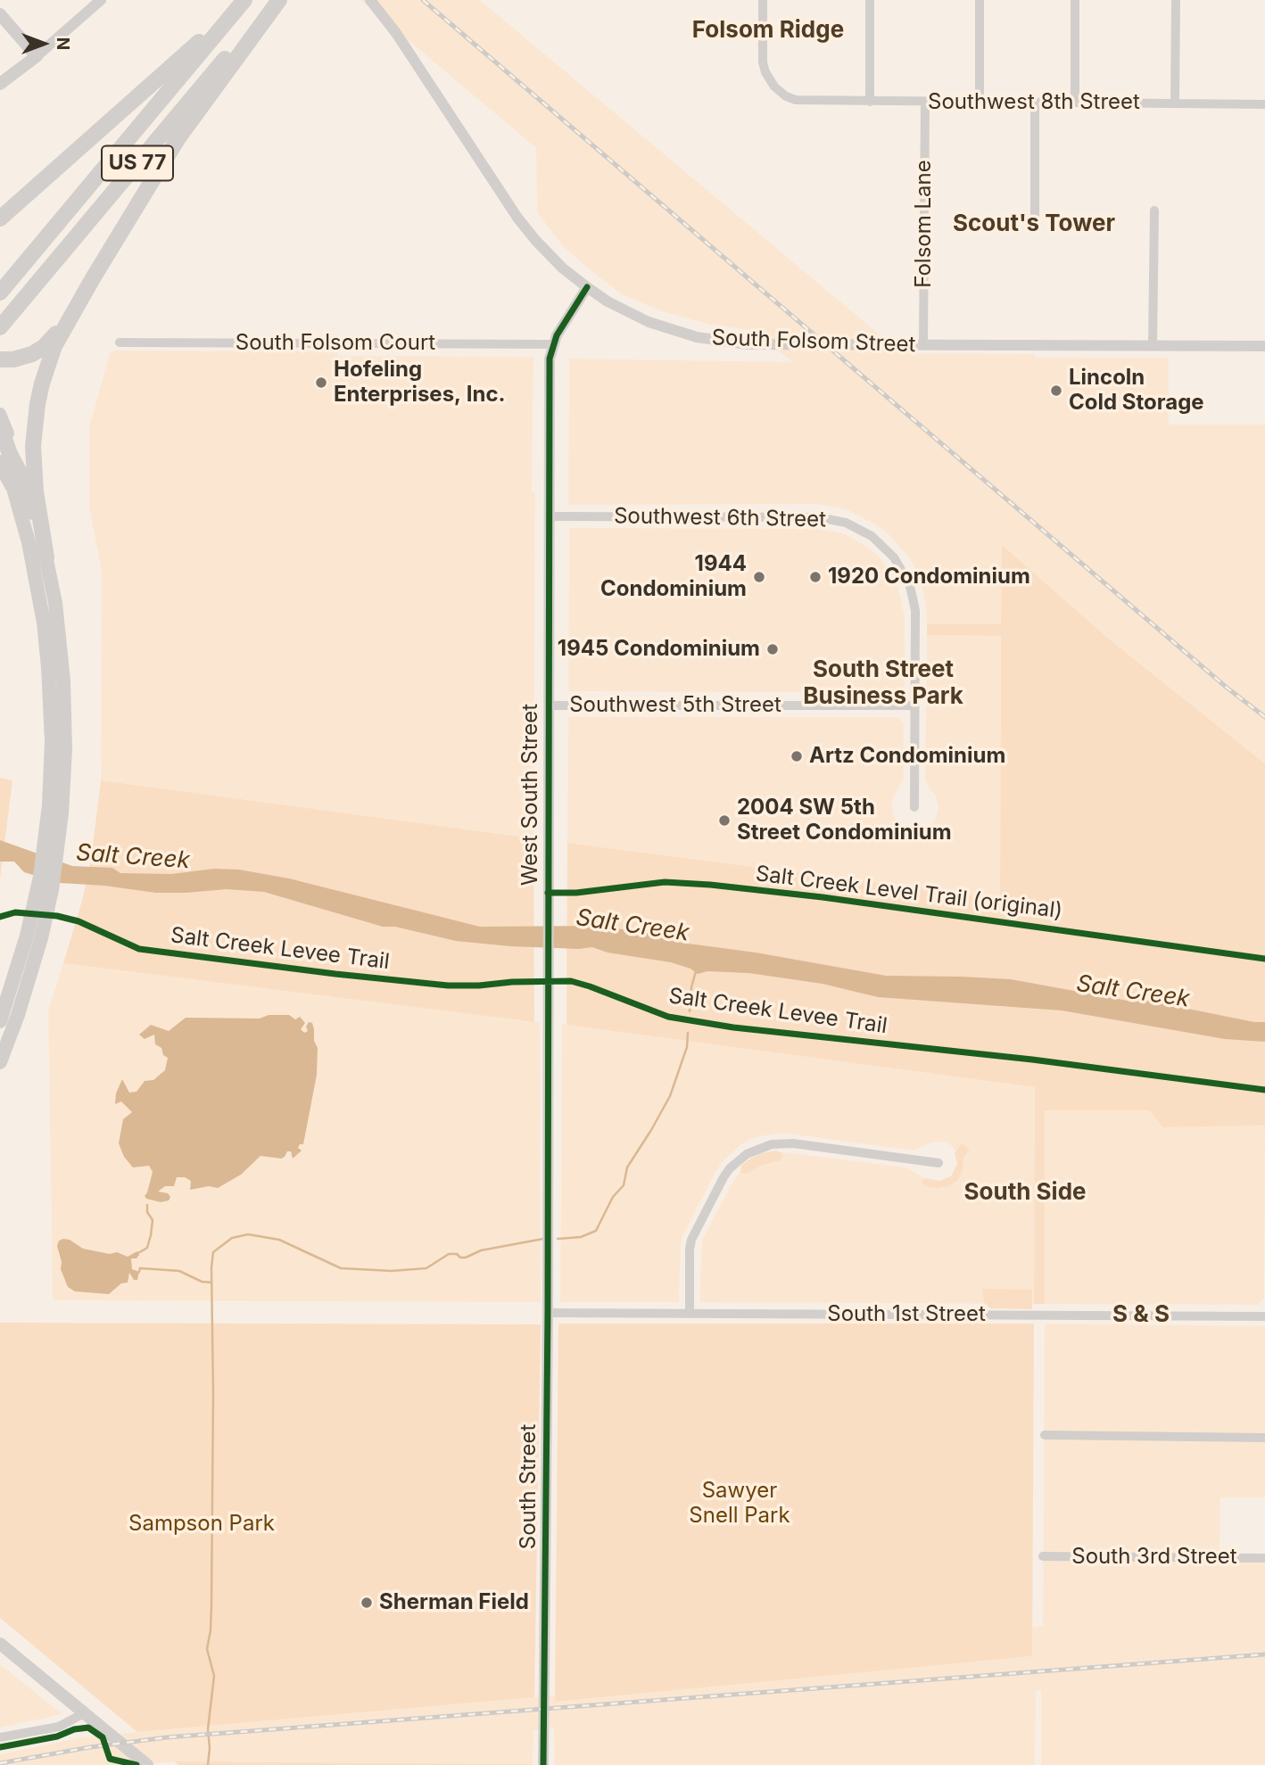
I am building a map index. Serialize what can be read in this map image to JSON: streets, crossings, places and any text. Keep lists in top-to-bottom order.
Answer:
{
  "streets": {
    "highway": ["US 77"],
    "street": [
      "Southwest 8th Street",
      "Folsom Lane",
      "South Folsom Street",
      "South Folsom Court",
      "Southwest 6th Street",
      "Southwest 5th Street",
      "West South Street",
      "South 1st Street",
      "South Street",
      "South 3rd Street"
    ],
    "cycle path": ["Salt Creek Level Trail (original)", "Salt Creek Levee Trail"]
  },
  "crossings": [
    ["Southwest 8th Street", "Folsom Lane"],
    ["Folsom Lane", "South Folsom Street"],
    ["South Folsom Street", "West South Street"],
    ["South Folsom Court", "West South Street"],
    ["Southwest 6th Street", "Southwest 5th Street"],
    ["Southwest 6th Street", "West South Street"],
    ["Southwest 5th Street", "West South Street"],
    ["West South Street", "South 1st Street"],
    ["West South Street", "South Street"],
    ["South 1st Street", "South Street"]
  ],
  "districts": [
    "Folsom Ridge",
    "Scout's Tower",
    "South Street Business Park",
    "South Side",
    "S & S"
  ],
  "water": ["Salt Creek"],
  "parks": ["Sawyer Snell Park", "Sampson Park"],
  "places": [
    "Hofeling Enterprises, Inc.",
    "Lincoln Cold Storage",
    "1944 Condominium",
    "1920 Condominium",
    "1945 Condominium",
    "Artz Condominium",
    "2004 SW 5th Street Condominium",
    "Sherman Field"
  ],
  "north": "right"
}
